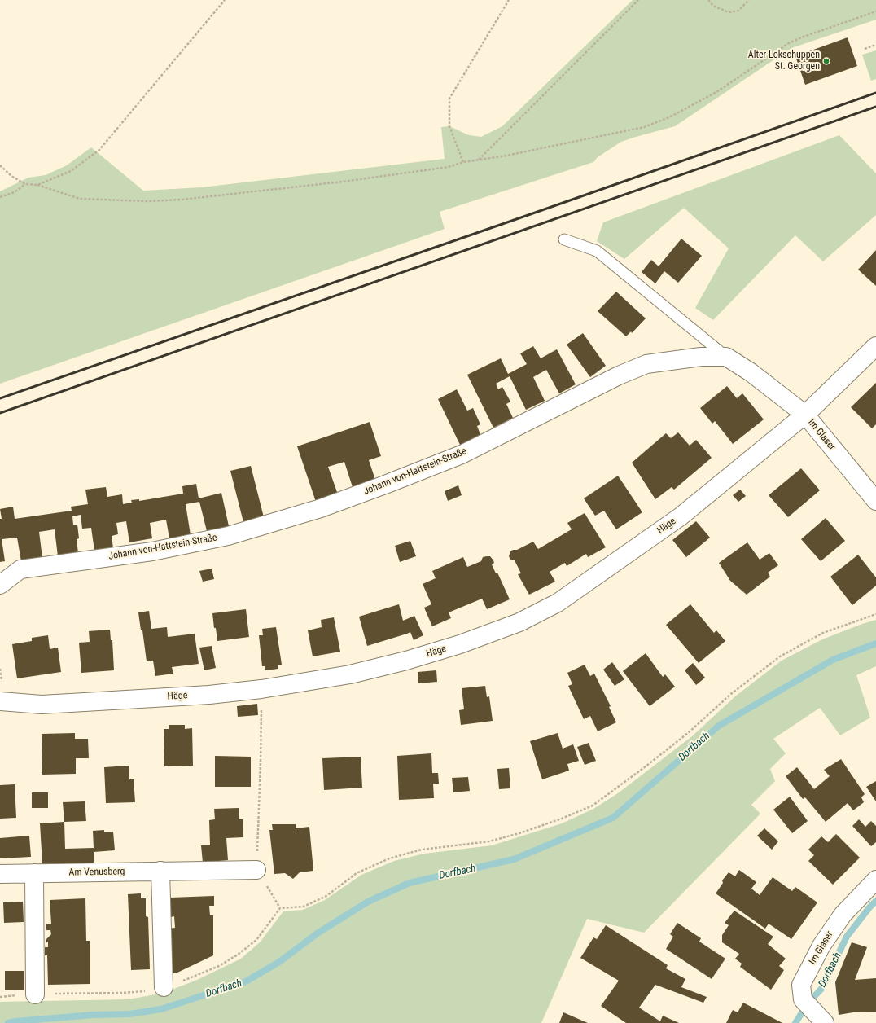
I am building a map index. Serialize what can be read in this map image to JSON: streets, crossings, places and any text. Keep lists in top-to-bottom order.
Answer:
{
  "streets": {
    "street": [
      "Im Glaser",
      "Johann-von-Hattstein-Straße",
      "Häge",
      "Am Venusberg"
    ]
  },
  "crossings": [
    ["Im Glaser", "Häge"]
  ],
  "water": ["Dorfbach"],
  "places": ["Alter Lokschuppen St. Georgen"]
}
